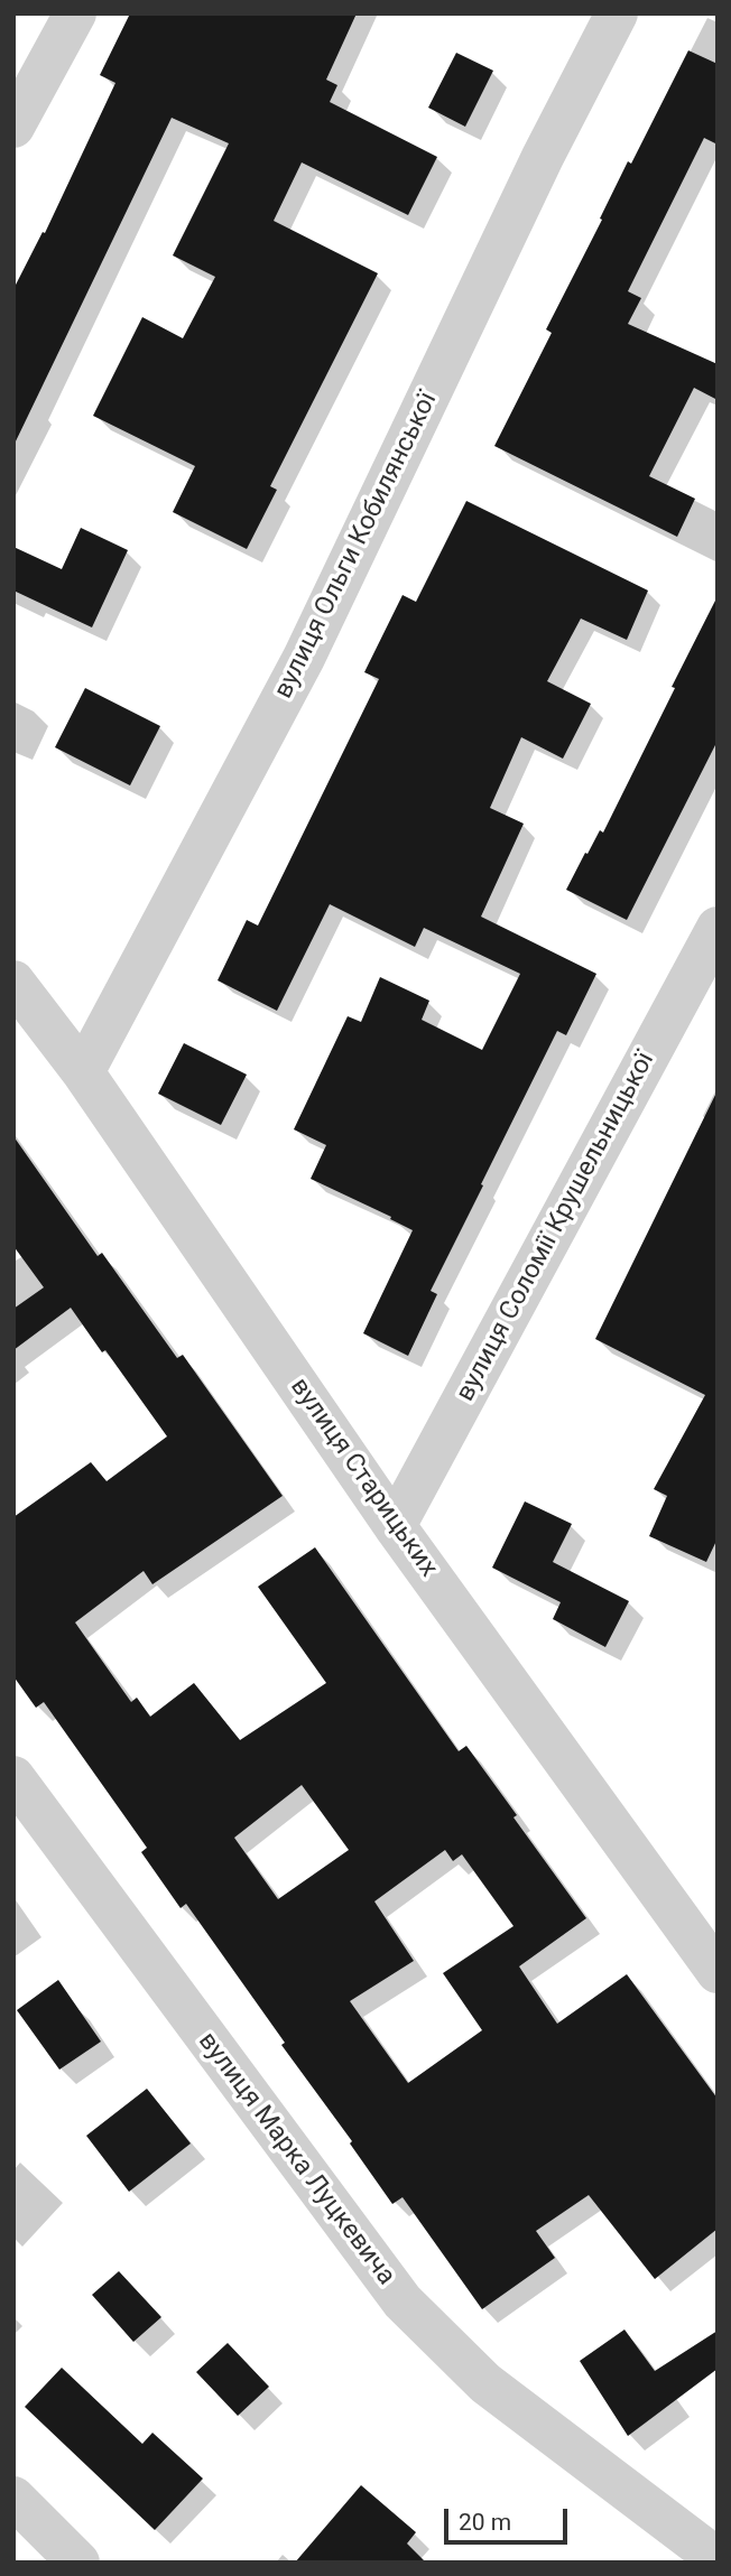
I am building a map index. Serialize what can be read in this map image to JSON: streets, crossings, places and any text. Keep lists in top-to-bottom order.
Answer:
{
  "streets": {
    "street": [
      "вулиця Ольги Кобилянської",
      "вулиця Соломії Крушельницької",
      "вулиця Старицьких",
      "вулиця Марка Луцкевича"
    ]
  },
  "crossings": [
    ["вулиця Ольги Кобилянської", "вулиця Старицьких"],
    ["вулиця Соломії Крушельницької", "вулиця Старицьких"]
  ],
  "scale_bar": "20 m"
}
